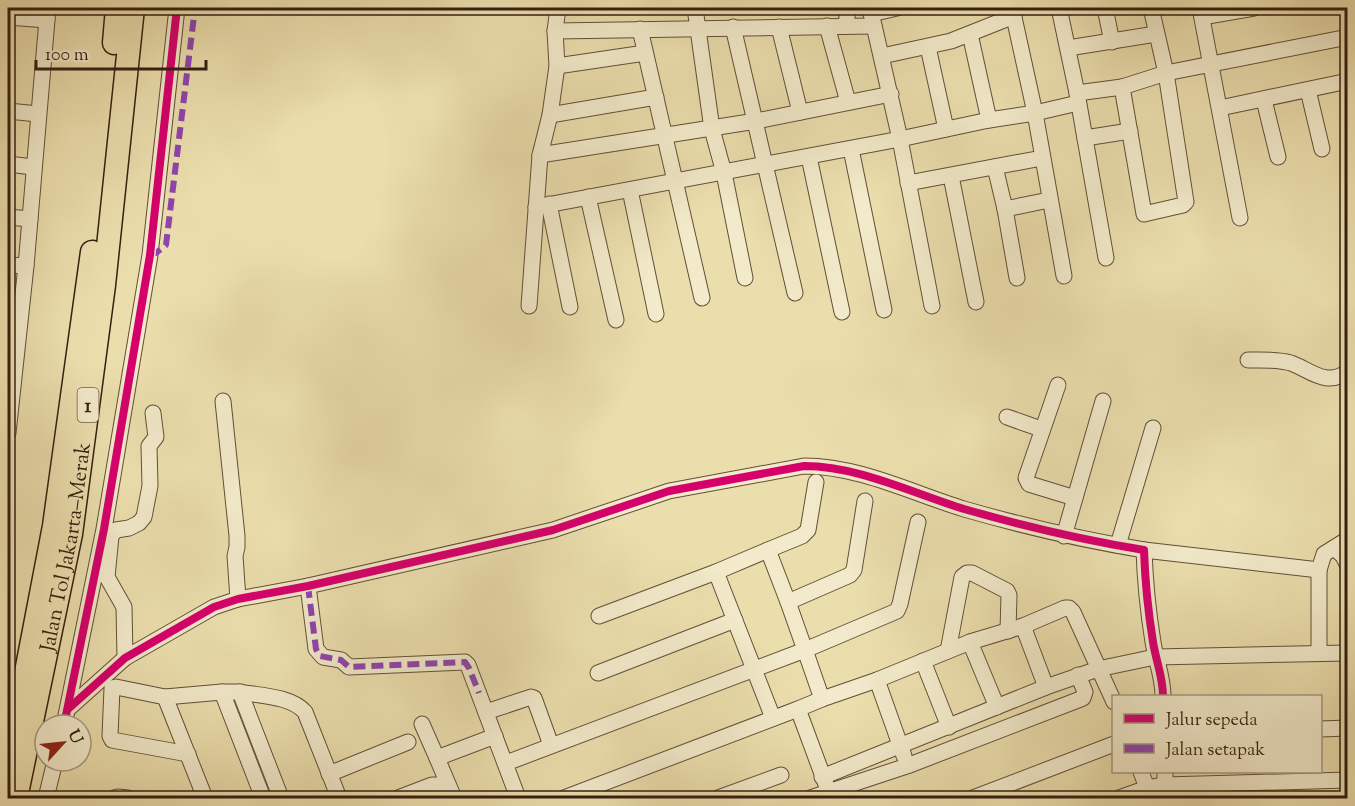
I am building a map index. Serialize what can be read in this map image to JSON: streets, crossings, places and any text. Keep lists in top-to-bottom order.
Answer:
{
  "streets": {
    "highway": ["1", "Jalan Tol Jakarta–Merak"]
  },
  "legend": ["Jalur sepeda", "Jalan setapak"],
  "scale_bar": "100 m",
  "north": "top right"
}
